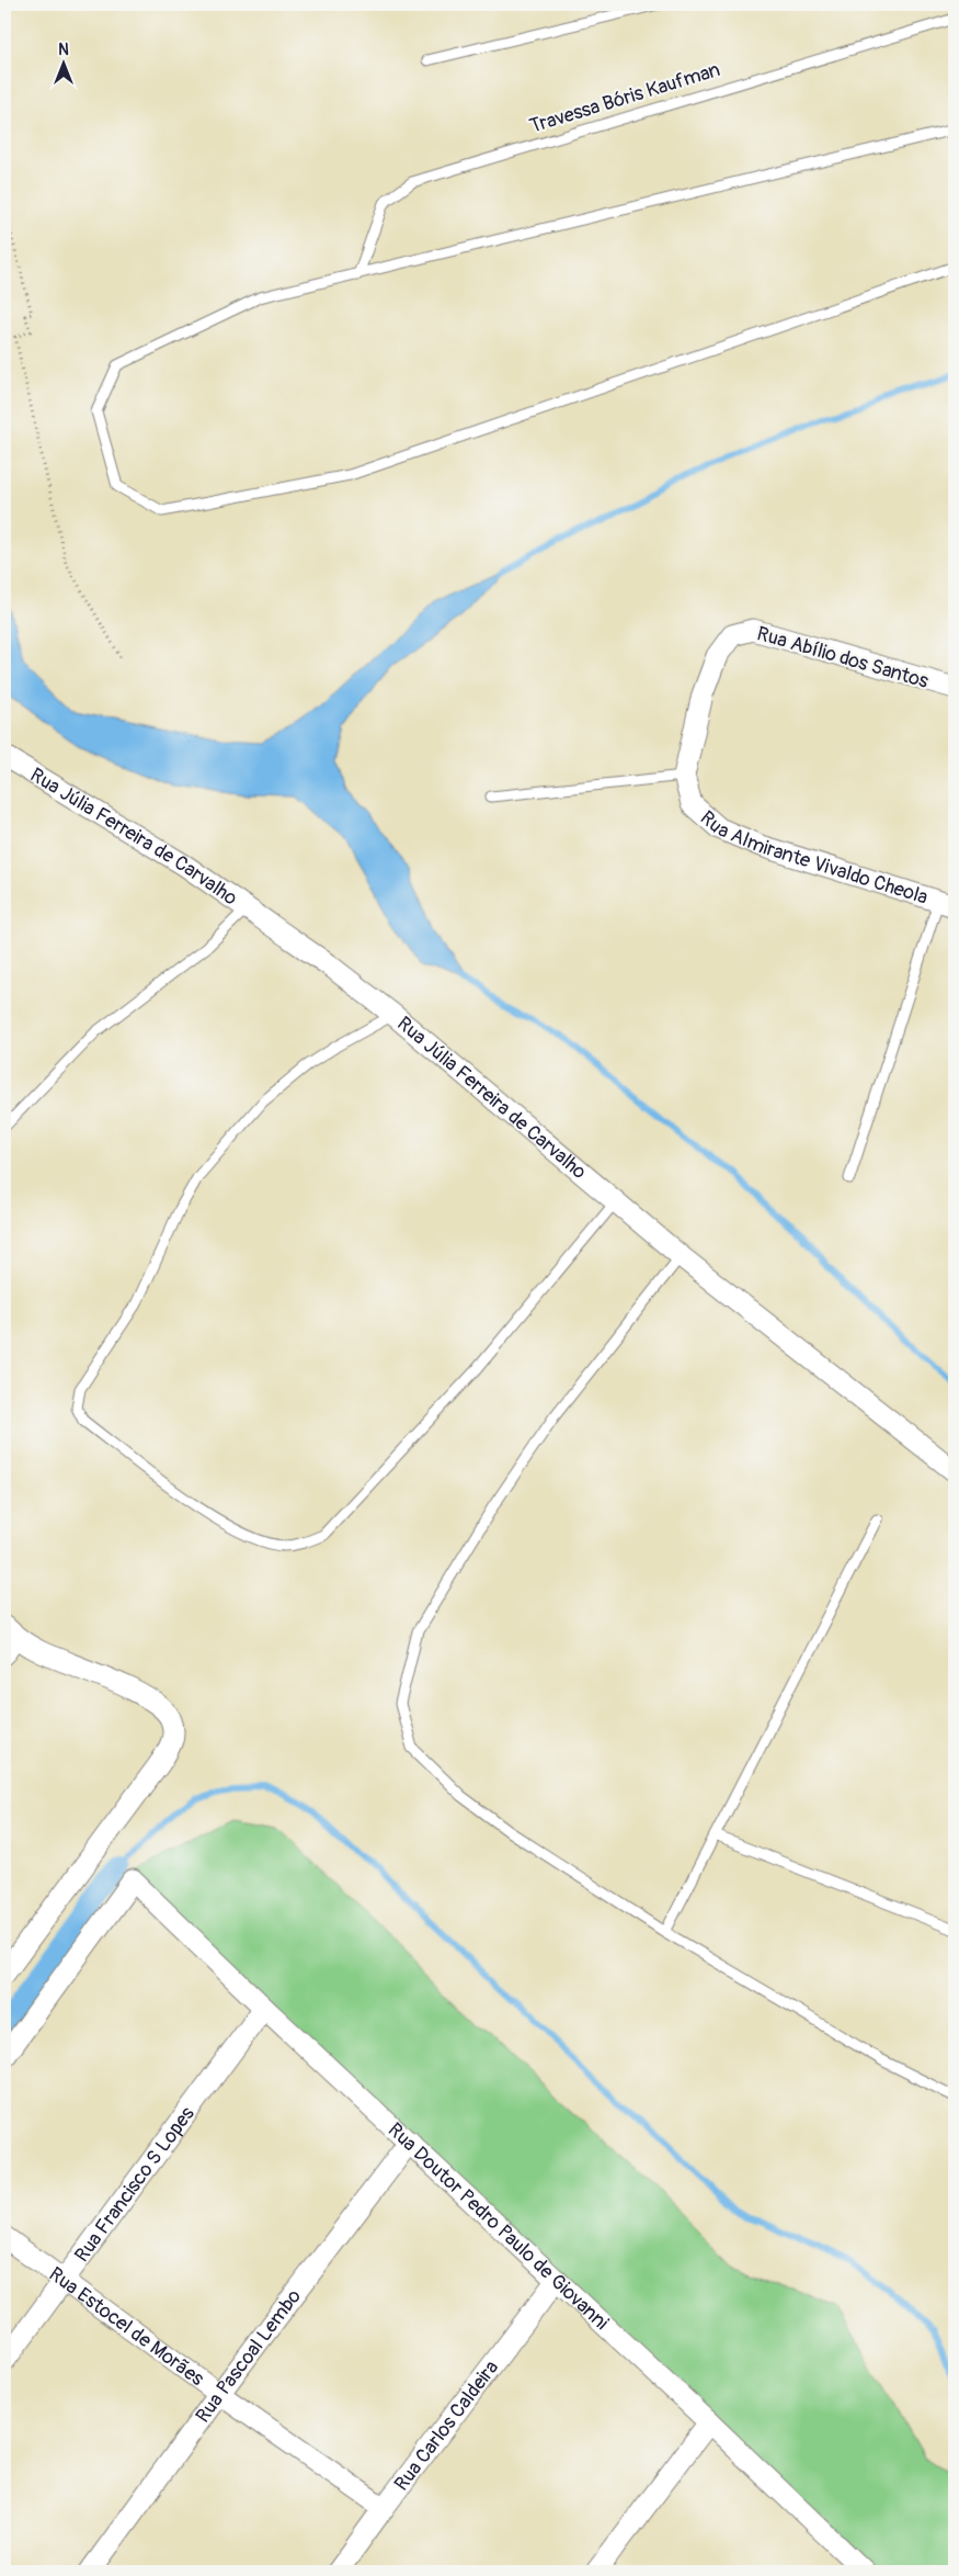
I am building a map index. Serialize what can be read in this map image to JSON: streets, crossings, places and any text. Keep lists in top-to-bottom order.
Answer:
{
  "streets": {
    "street": [
      "Rua Abílio dos Santos",
      "Rua Júlia Ferreira de Carvalho",
      "Rua Almirante Vivaldo Cheola",
      "Rua Francisco S Lopes",
      "Rua Doutor Pedro Paulo de Giovanni",
      "Rua Estocel de Morães",
      "Rua Pascoal Lembo",
      "Rua Carlos Caldeira"
    ],
    "lane": ["Travessa Bóris Kaufman"]
  },
  "crossings": [
    ["Rua Abílio dos Santos", "Rua Almirante Vivaldo Cheola"],
    ["Rua Francisco S Lopes", "Rua Doutor Pedro Paulo de Giovanni"],
    ["Rua Francisco S Lopes", "Rua Estocel de Morães"],
    ["Rua Doutor Pedro Paulo de Giovanni", "Rua Pascoal Lembo"],
    ["Rua Doutor Pedro Paulo de Giovanni", "Rua Carlos Caldeira"],
    ["Rua Estocel de Morães", "Rua Pascoal Lembo"],
    ["Rua Estocel de Morães", "Rua Carlos Caldeira"]
  ],
  "north": "top"
}
